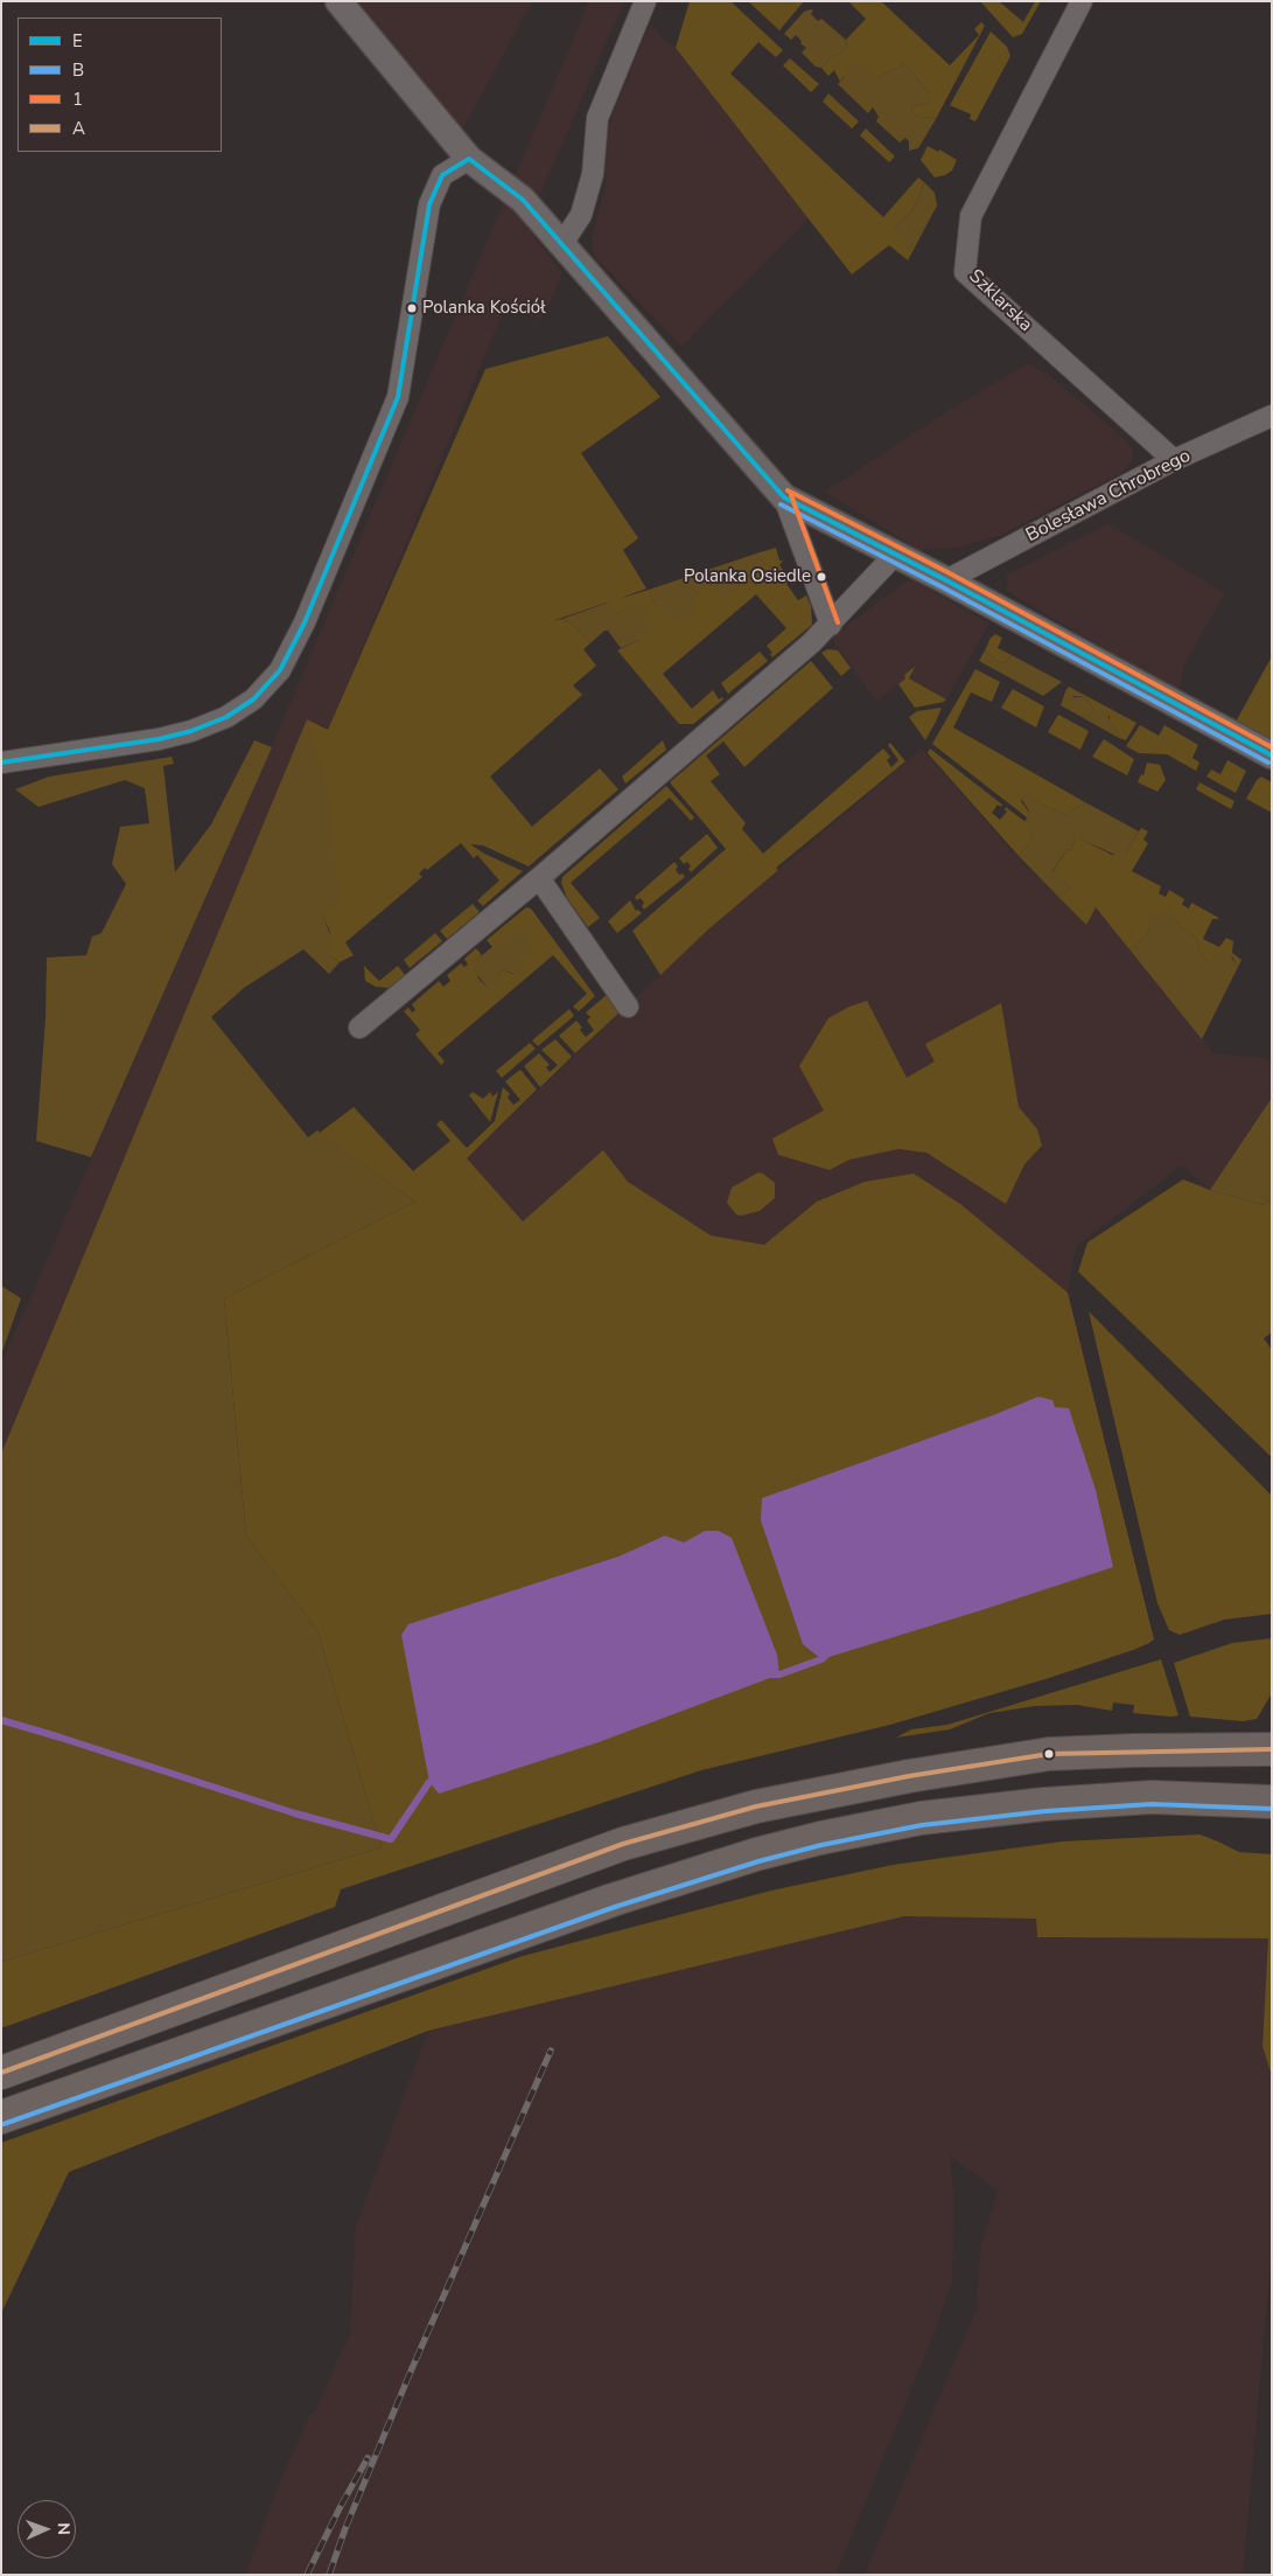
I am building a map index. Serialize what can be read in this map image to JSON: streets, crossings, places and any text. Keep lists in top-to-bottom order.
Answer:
{
  "streets": {
    "street": ["Szklarska", "Bolesława Chrobrego"]
  },
  "crossings": [
    ["Szklarska", "Bolesława Chrobrego"]
  ],
  "places": ["Polanka Kościół", "Polanka Osiedle"],
  "lines": [
    "transit line E",
    "transit line 1",
    "transit line B",
    "transit line A"
  ],
  "legend": [
    "E",
    "B",
    "1",
    "A"
  ],
  "north": "right"
}
